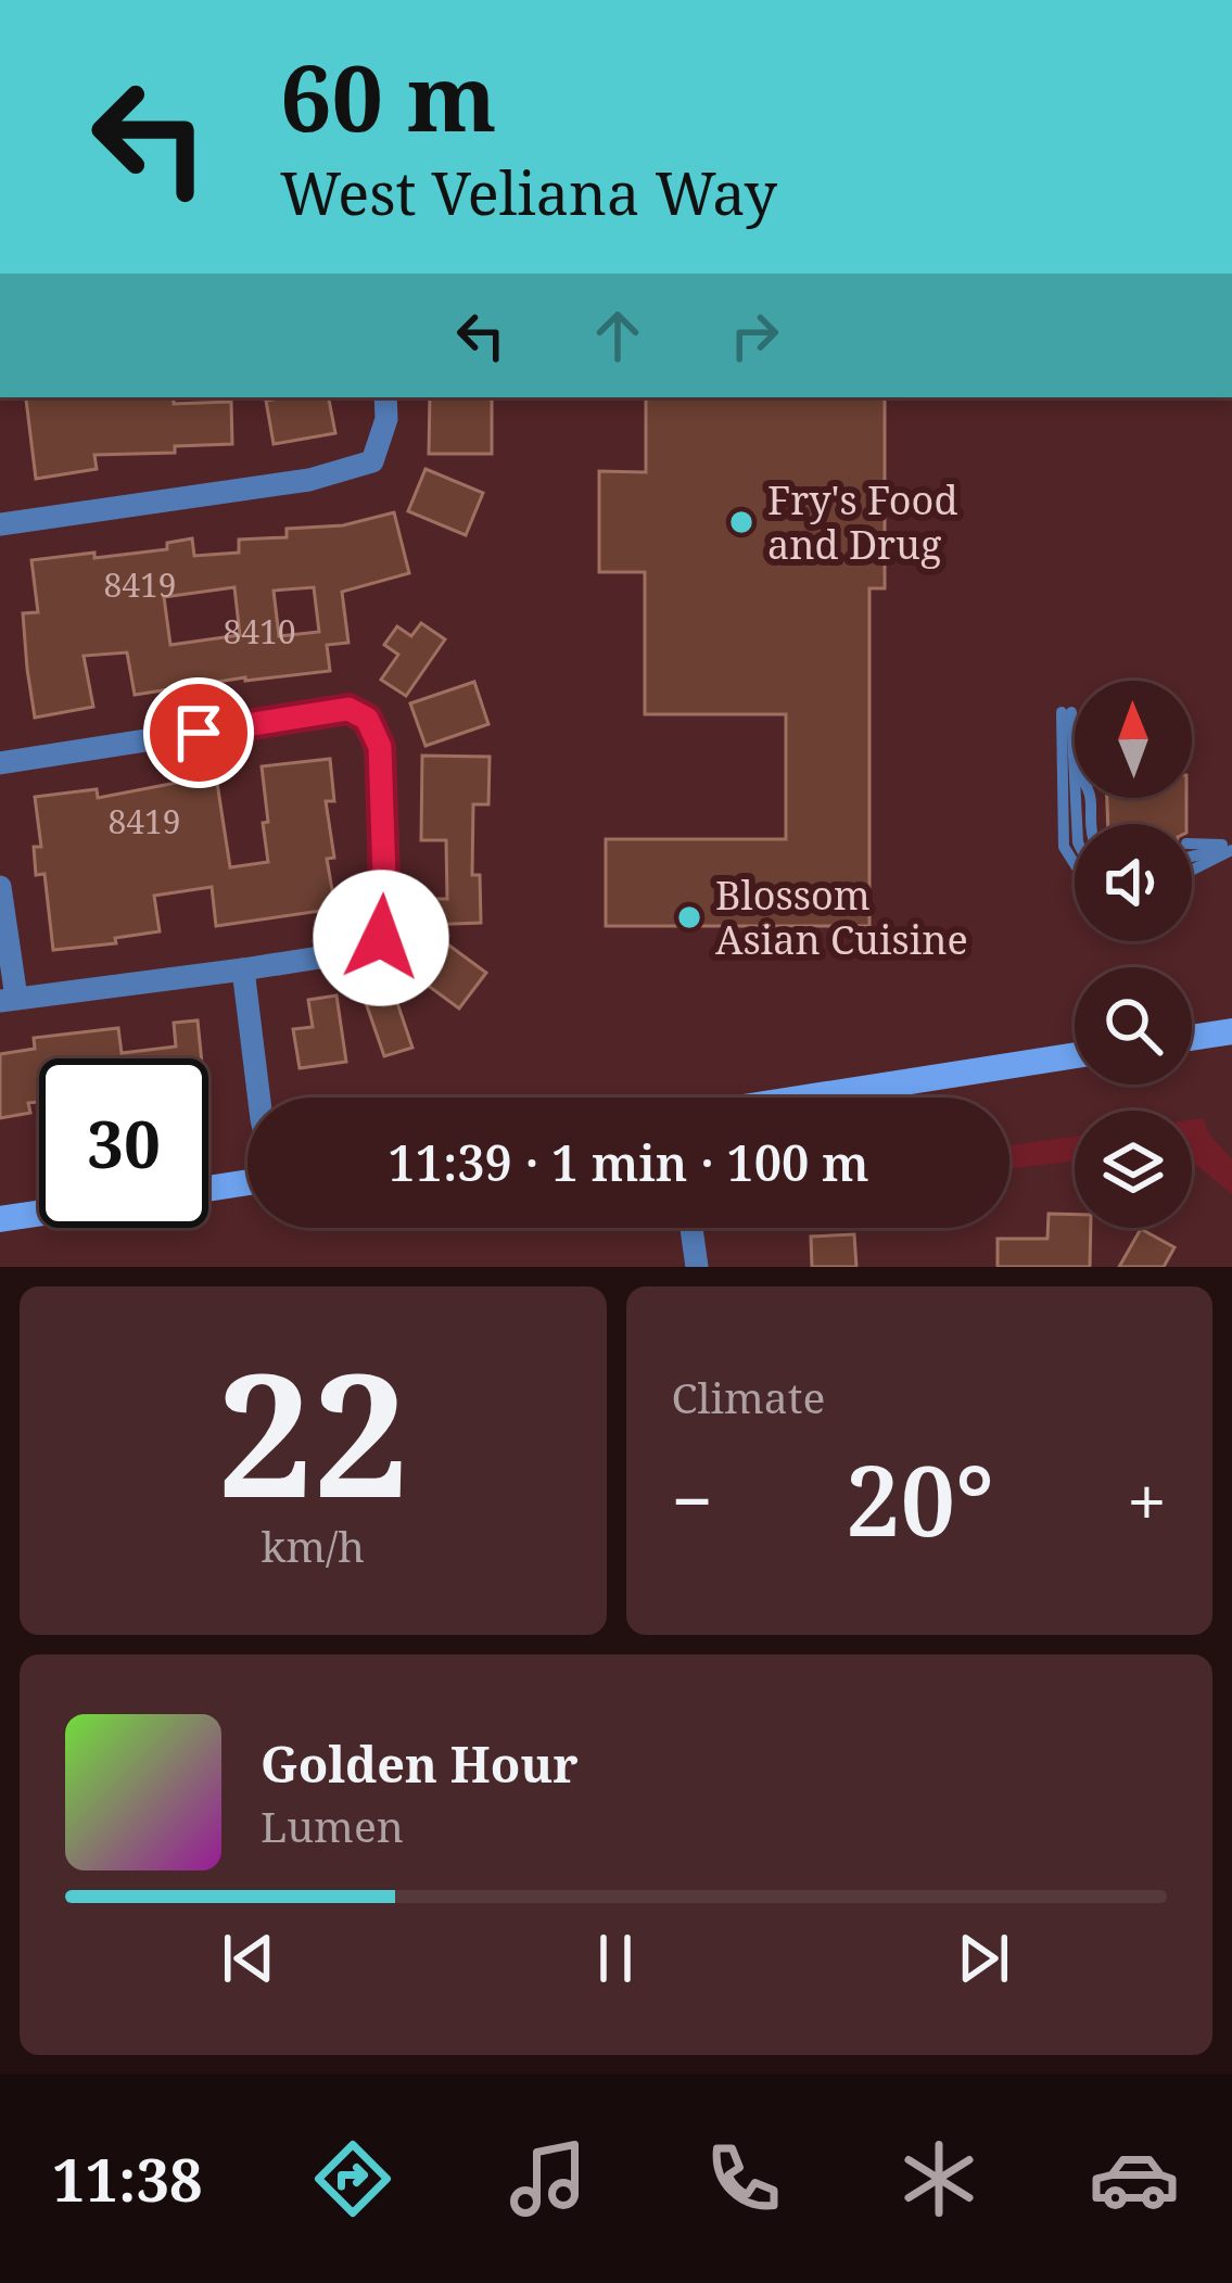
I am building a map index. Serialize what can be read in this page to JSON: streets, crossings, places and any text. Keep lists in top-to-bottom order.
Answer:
{
  "places": ["Fry's Food and Drug", "Blossom Asian Cuisine"],
  "house_numbers": ["8419", "8410", "8419"],
  "north": "top",
  "page": {
    "turn": ["60 m", "West Veliana Way"],
    "limit": "30",
    "trip": "11:39 · 1 min · 100 m",
    "tile": [
      ["22", "km/h"],
      "Climate"
    ],
    "heat": ["−", "20°", "+"],
    "song": ["Golden Hour", "Lumen"],
    "tabs": "11:38"
  }
}
